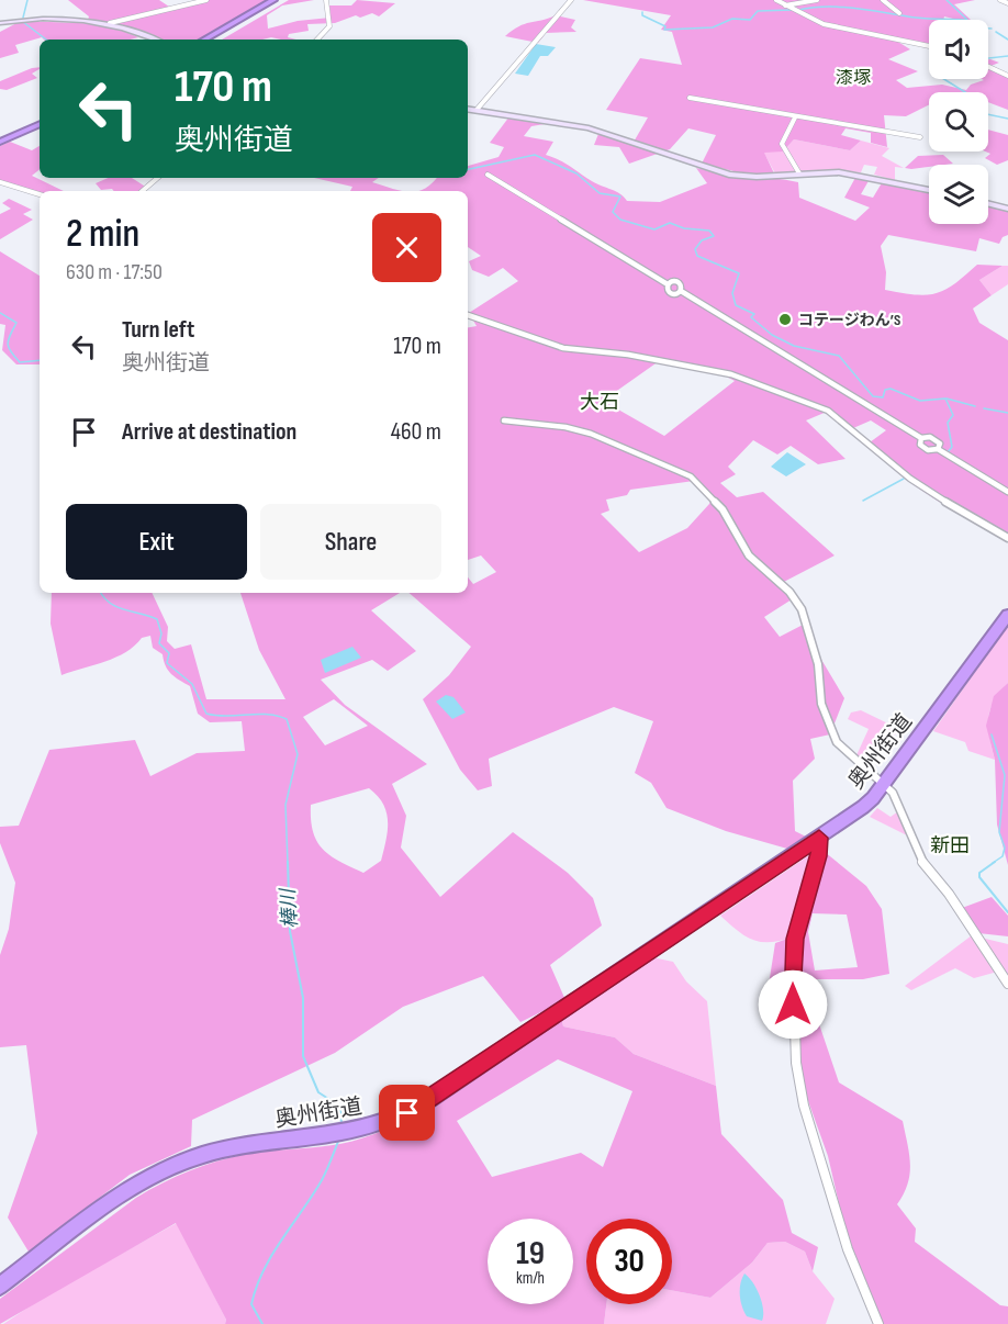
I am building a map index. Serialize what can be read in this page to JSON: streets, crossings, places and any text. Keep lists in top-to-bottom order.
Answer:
{
  "streets": {
    "highway": ["奥州街道"]
  },
  "districts": ["漆塚", "大石", "新田"],
  "water": ["棒川"],
  "places": ["コテージわん’S"],
  "page": {
    "turn": ["170 m", "奥州街道"],
    "heading": ["2 min", "630 m · 17:50"],
    "list": [
      {
        "name": "Turn left",
        "note": "奥州街道",
        "value": "170 m"
      },
      {
        "name": "Arrive at destination",
        "value": "460 m"
      }
    ],
    "buttons": ["Exit", "Share"],
    "speed": "19 km/h",
    "limit": "30"
  }
}
